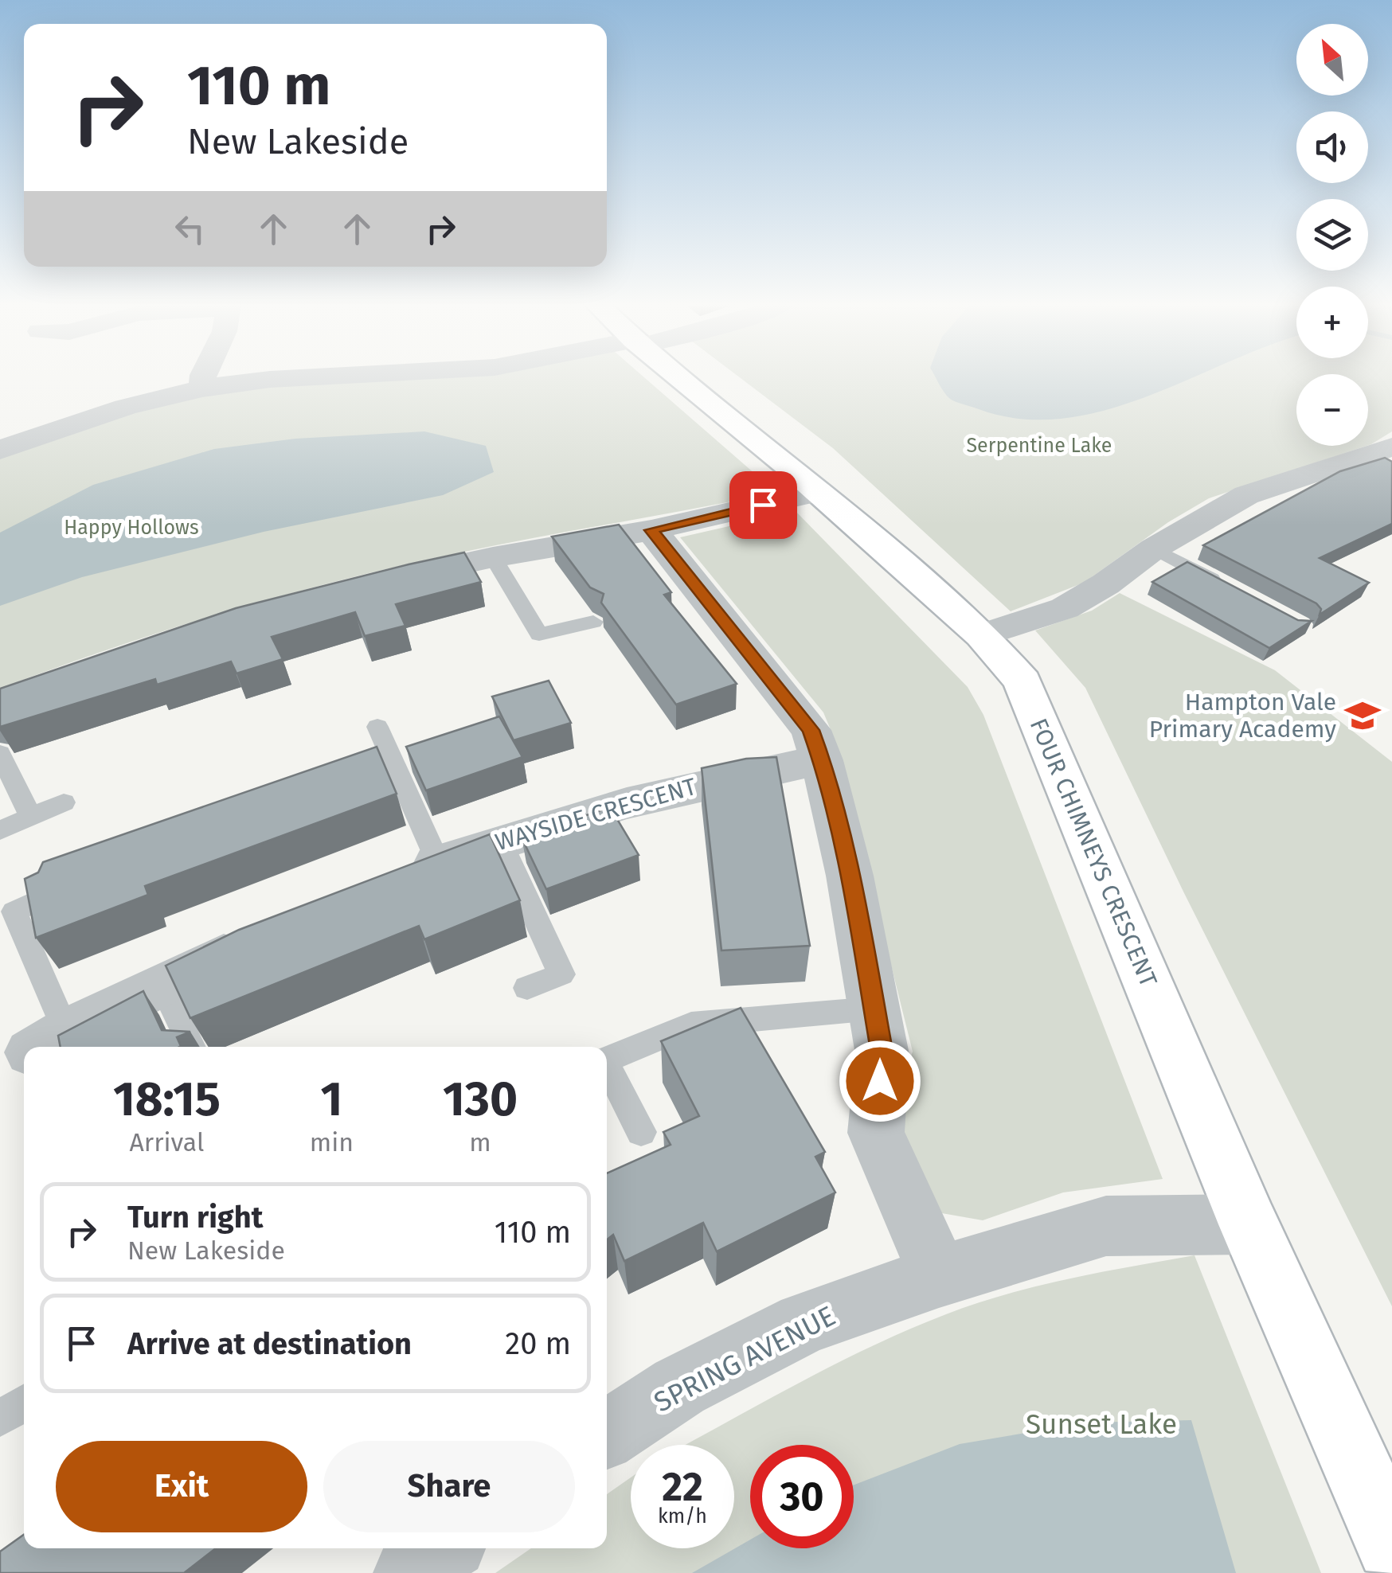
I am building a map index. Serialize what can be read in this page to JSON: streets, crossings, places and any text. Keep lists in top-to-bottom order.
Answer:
{
  "streets": {
    "street": ["WAYSIDE CRESCENT", "FOUR CHIMNEYS CRESCENT", "SPRING AVENUE"]
  },
  "crossings": [
    ["FOUR CHIMNEYS CRESCENT", "SPRING AVENUE"]
  ],
  "parks": ["Serpentine Lake", "Happy Hollows", "Sunset Lake"],
  "places": {
    "school or university": ["Hampton Vale Primary Academy"]
  },
  "north": "top left",
  "page": {
    "map_buttons": ["+", "−"],
    "turn": ["110 m", "New Lakeside"],
    "eta": [
      "18:15",
      "Arrival",
      "1",
      "min",
      "130",
      "m"
    ],
    "list": [
      {
        "name": "Turn right",
        "note": "New Lakeside",
        "value": "110 m"
      },
      {
        "name": "Arrive at destination",
        "value": "20 m"
      }
    ],
    "buttons": ["Exit", "Share"],
    "speed": "22 km/h",
    "limit": "30"
  }
}
